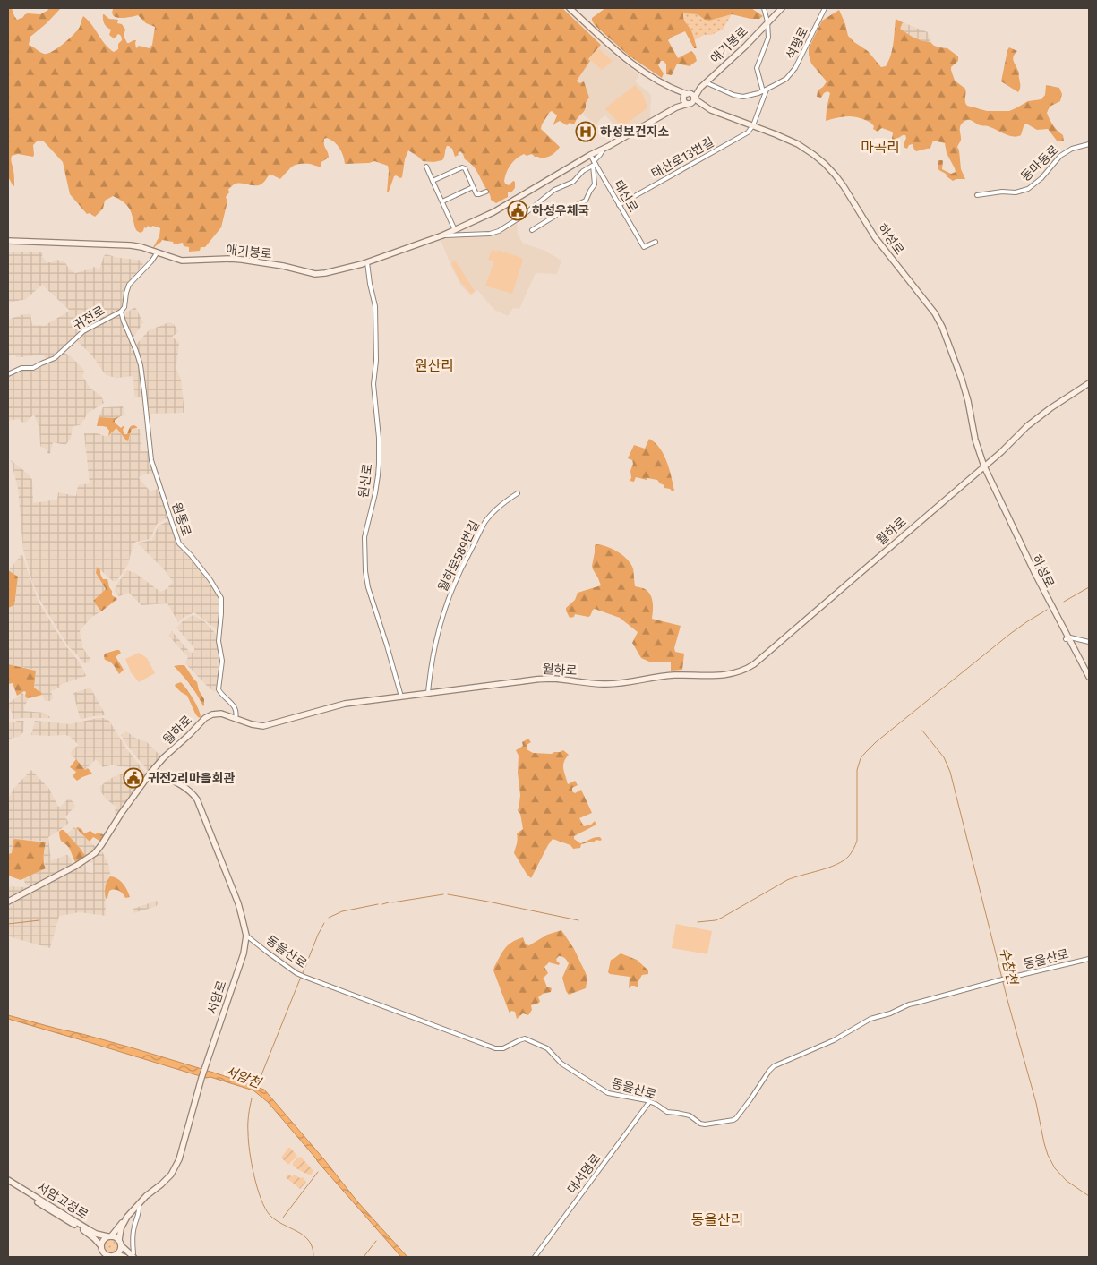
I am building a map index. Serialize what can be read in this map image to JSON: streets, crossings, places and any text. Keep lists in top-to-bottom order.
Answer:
{
  "streets": {
    "street": [
      "석평로",
      "애기봉로",
      "태산로13번길",
      "동마동로",
      "태산로",
      "하성로",
      "귀전로",
      "원산로",
      "원통로",
      "월하로",
      "월하로589번길",
      "동을산로",
      "서암로",
      "대서명로",
      "서암고정로"
    ]
  },
  "crossings": [
    ["석평로", "애기봉로"],
    ["애기봉로", "태산로"],
    ["애기봉로", "하성로"],
    ["애기봉로", "귀전로"],
    ["애기봉로", "원산로"],
    ["태산로13번길", "태산로"],
    ["태산로13번길", "하성로"],
    ["하성로", "월하로"],
    ["귀전로", "원통로"],
    ["원산로", "월하로"],
    ["원통로", "월하로"],
    ["월하로", "월하로589번길"],
    ["월하로", "서암로"],
    ["동을산로", "서암로"],
    ["동을산로", "대서명로"],
    ["서암로", "서암고정로"]
  ],
  "districts": ["마곡리", "원산리", "동을산리"],
  "water": ["수참천", "서암천"],
  "places": {
    "hospital": ["하성보건지소"],
    "public building": ["하성우체국", "귀전2리마을회관"]
  }
}
